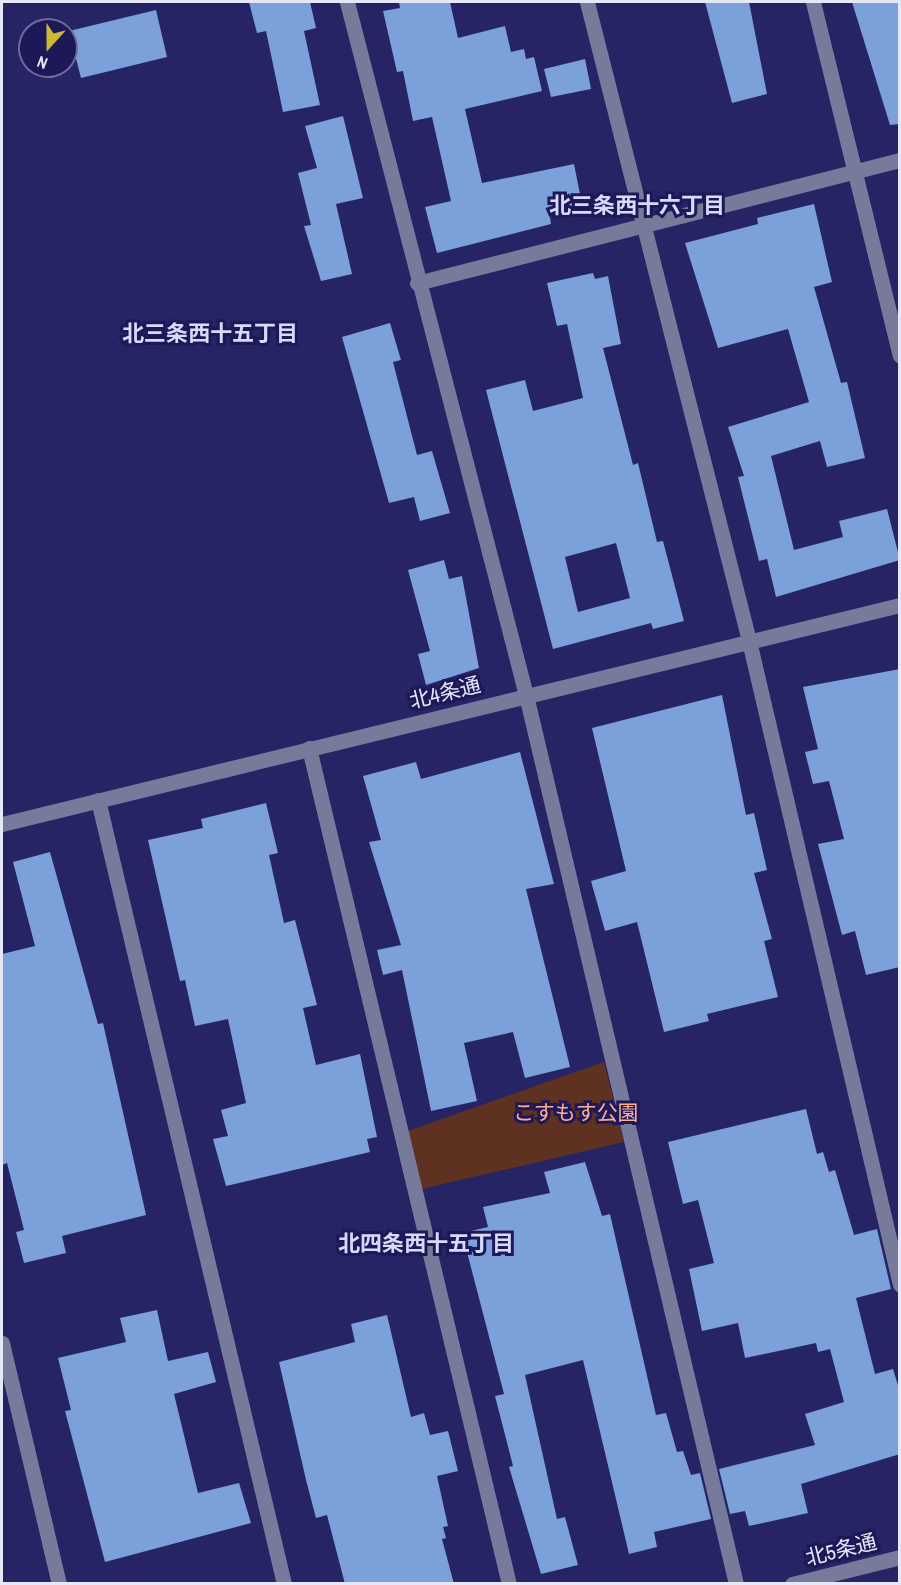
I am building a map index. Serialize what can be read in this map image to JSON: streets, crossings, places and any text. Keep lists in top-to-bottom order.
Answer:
{
  "streets": {
    "street": ["北4条通", "北5条通"]
  },
  "districts": ["北三条西十六丁目", "北三条西十五丁目", "北四条西十五丁目"],
  "parks": ["こすもす公園"],
  "north": "bottom"
}
